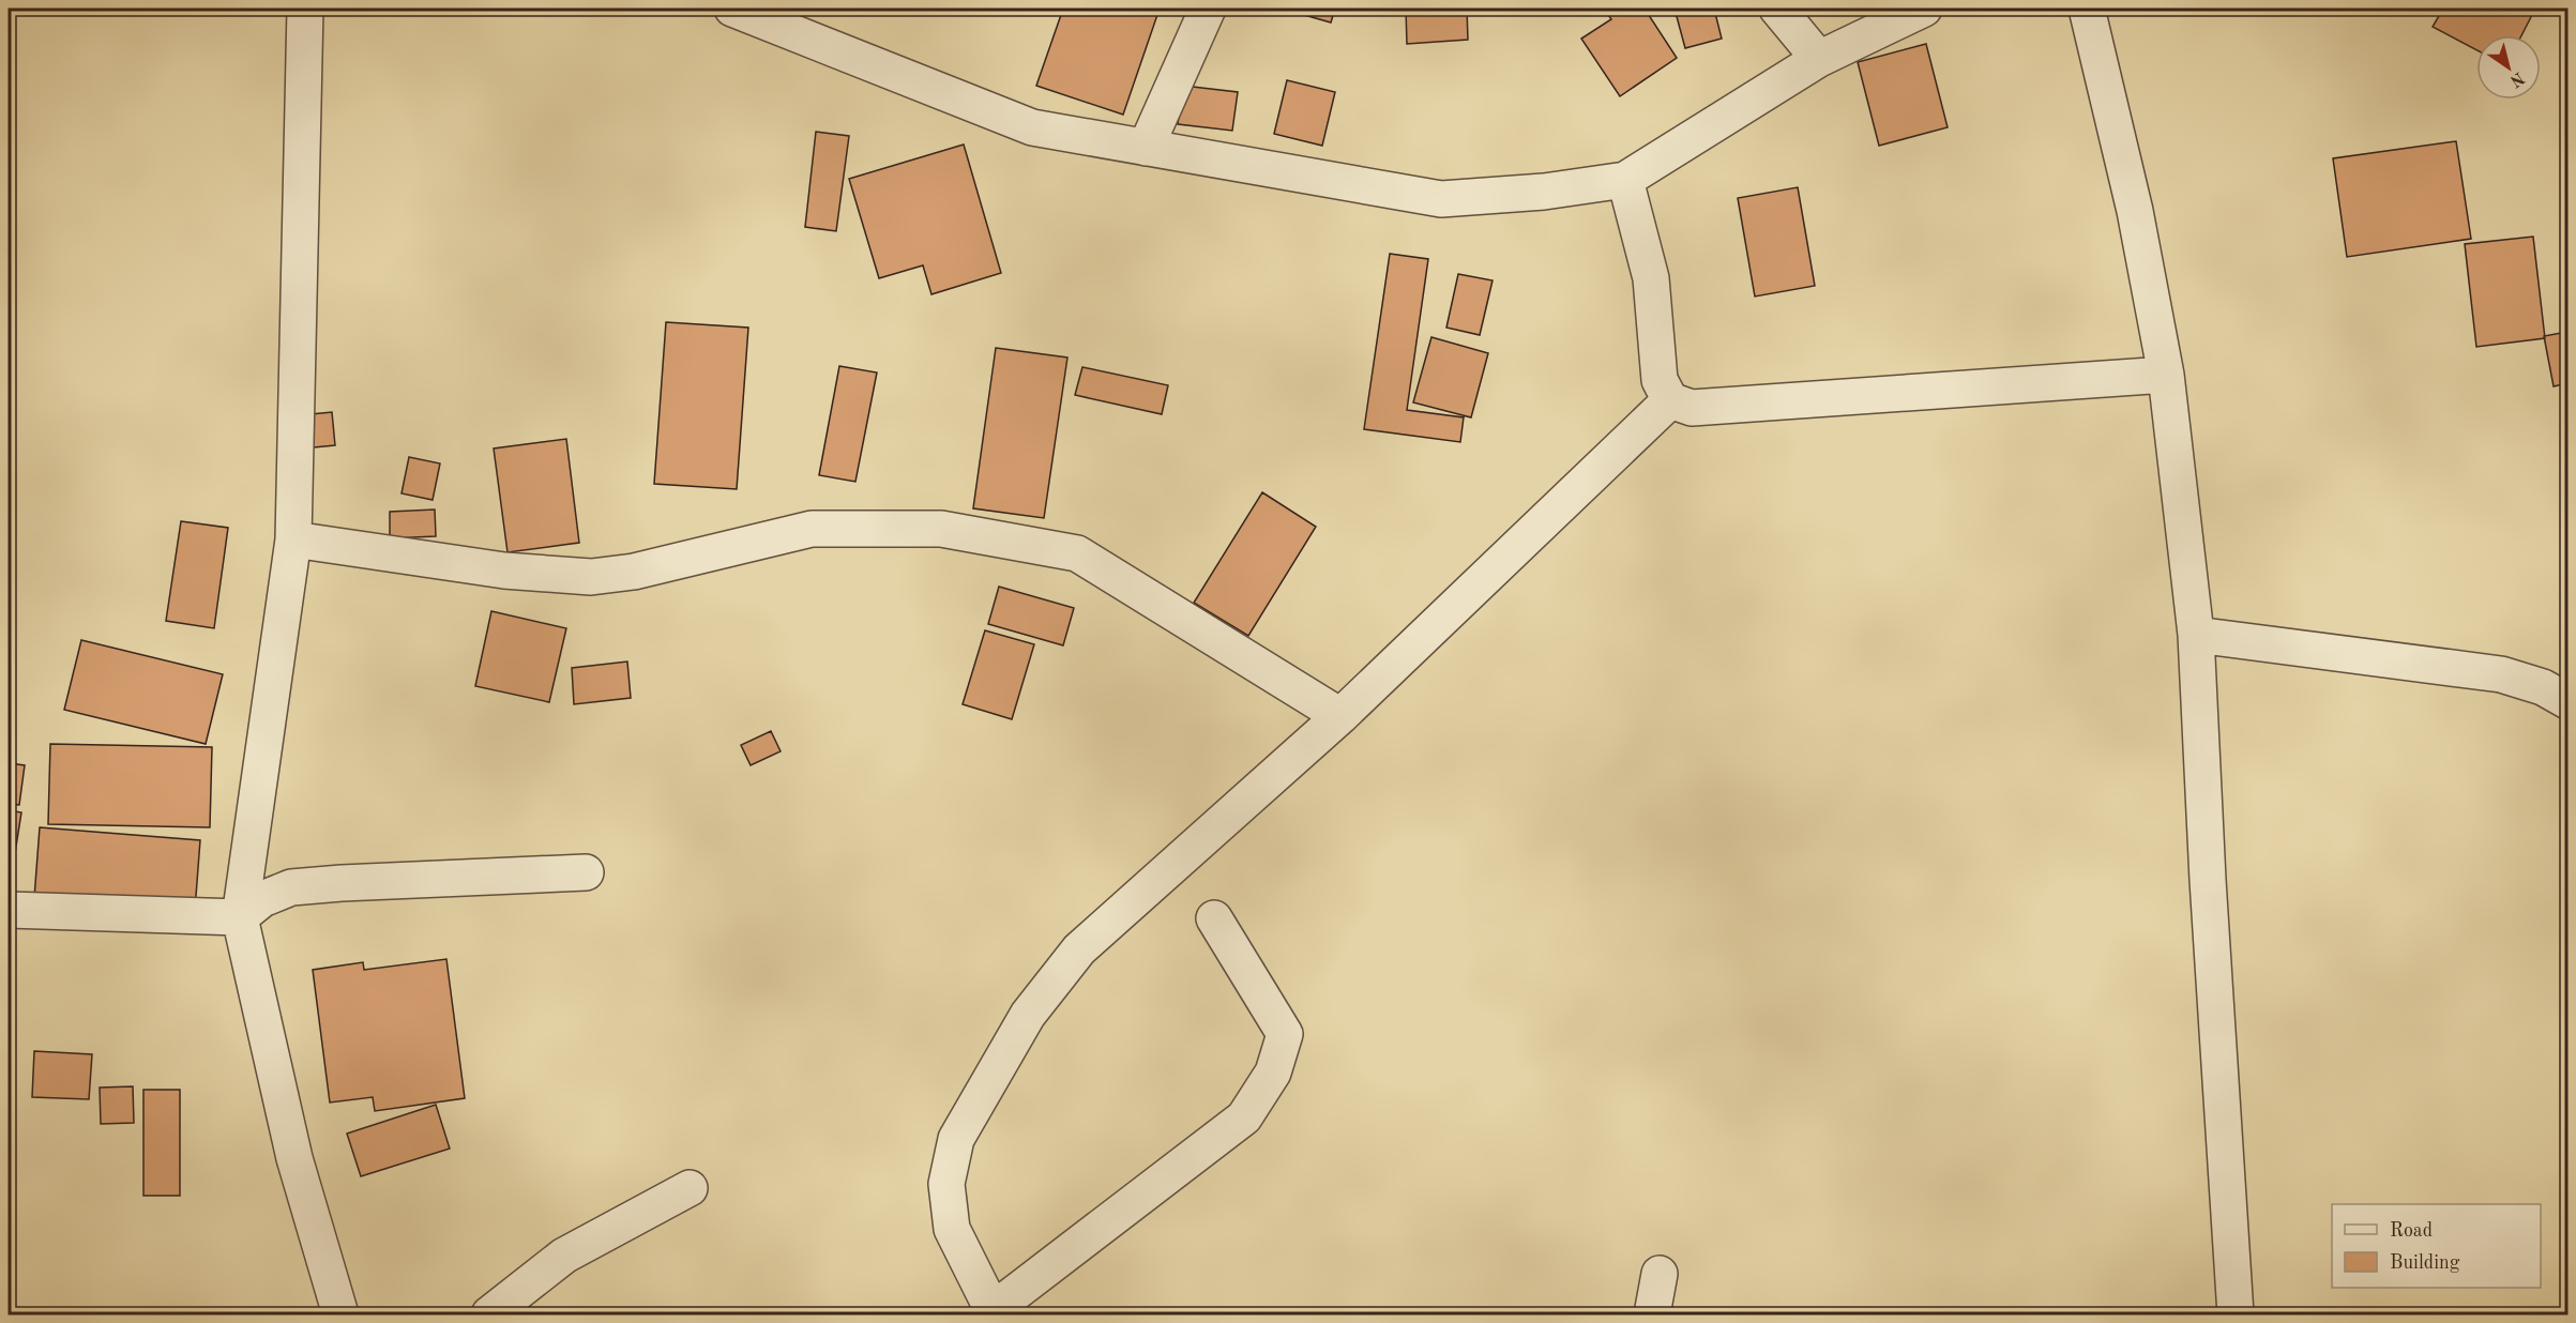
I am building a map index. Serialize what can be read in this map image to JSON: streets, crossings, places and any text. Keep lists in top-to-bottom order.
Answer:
{
  "legend": ["Road", "Building"],
  "north": "bottom right"
}
